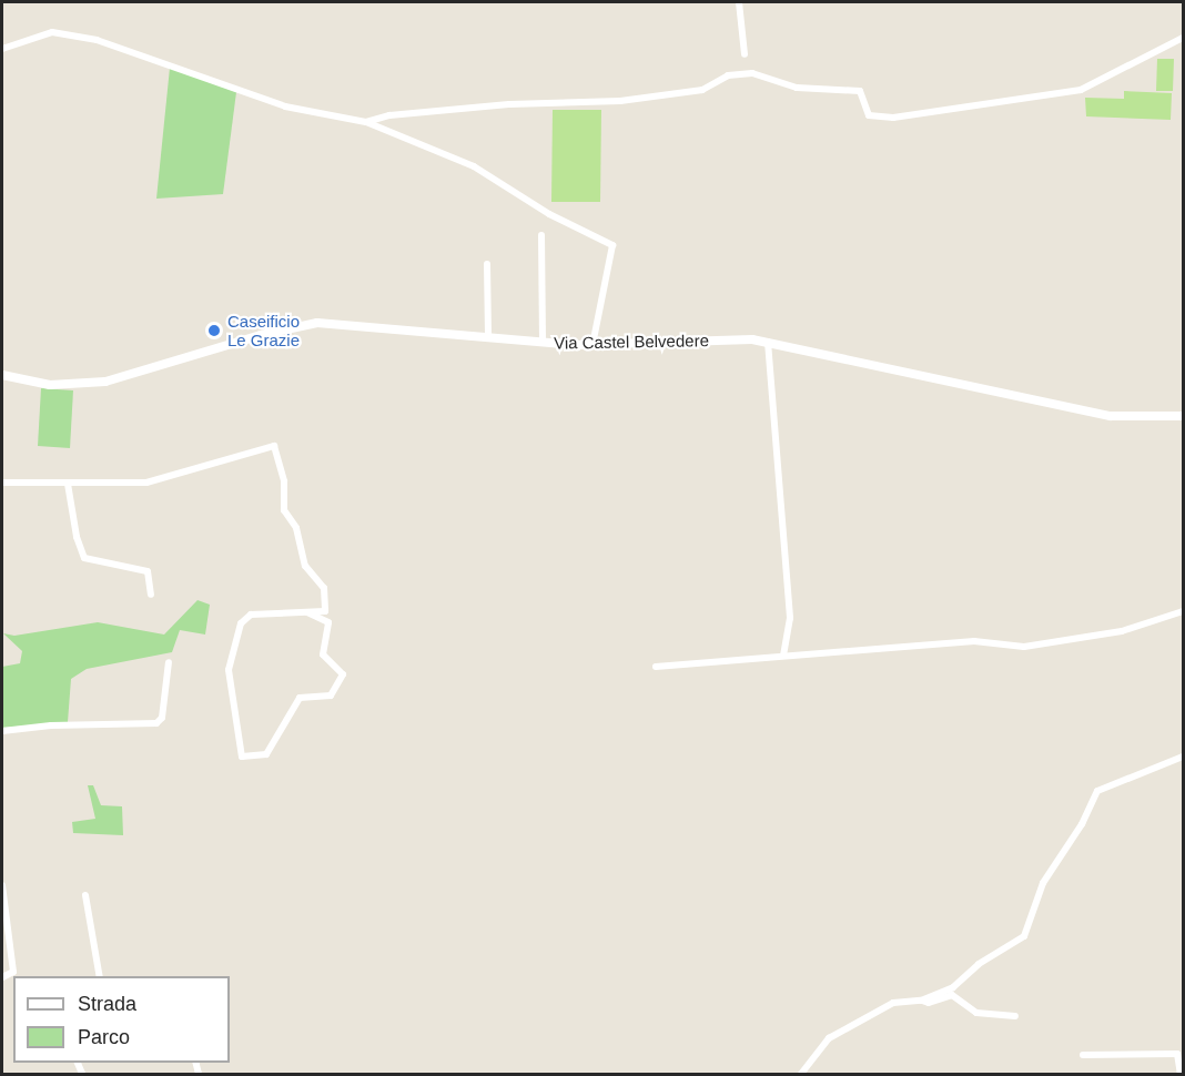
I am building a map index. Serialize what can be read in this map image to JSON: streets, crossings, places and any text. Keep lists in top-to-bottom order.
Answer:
{
  "streets": {
    "street": ["Via Castel Belvedere"]
  },
  "places": ["Caseificio Le Grazie"],
  "legend": ["Strada", "Parco"]
}
